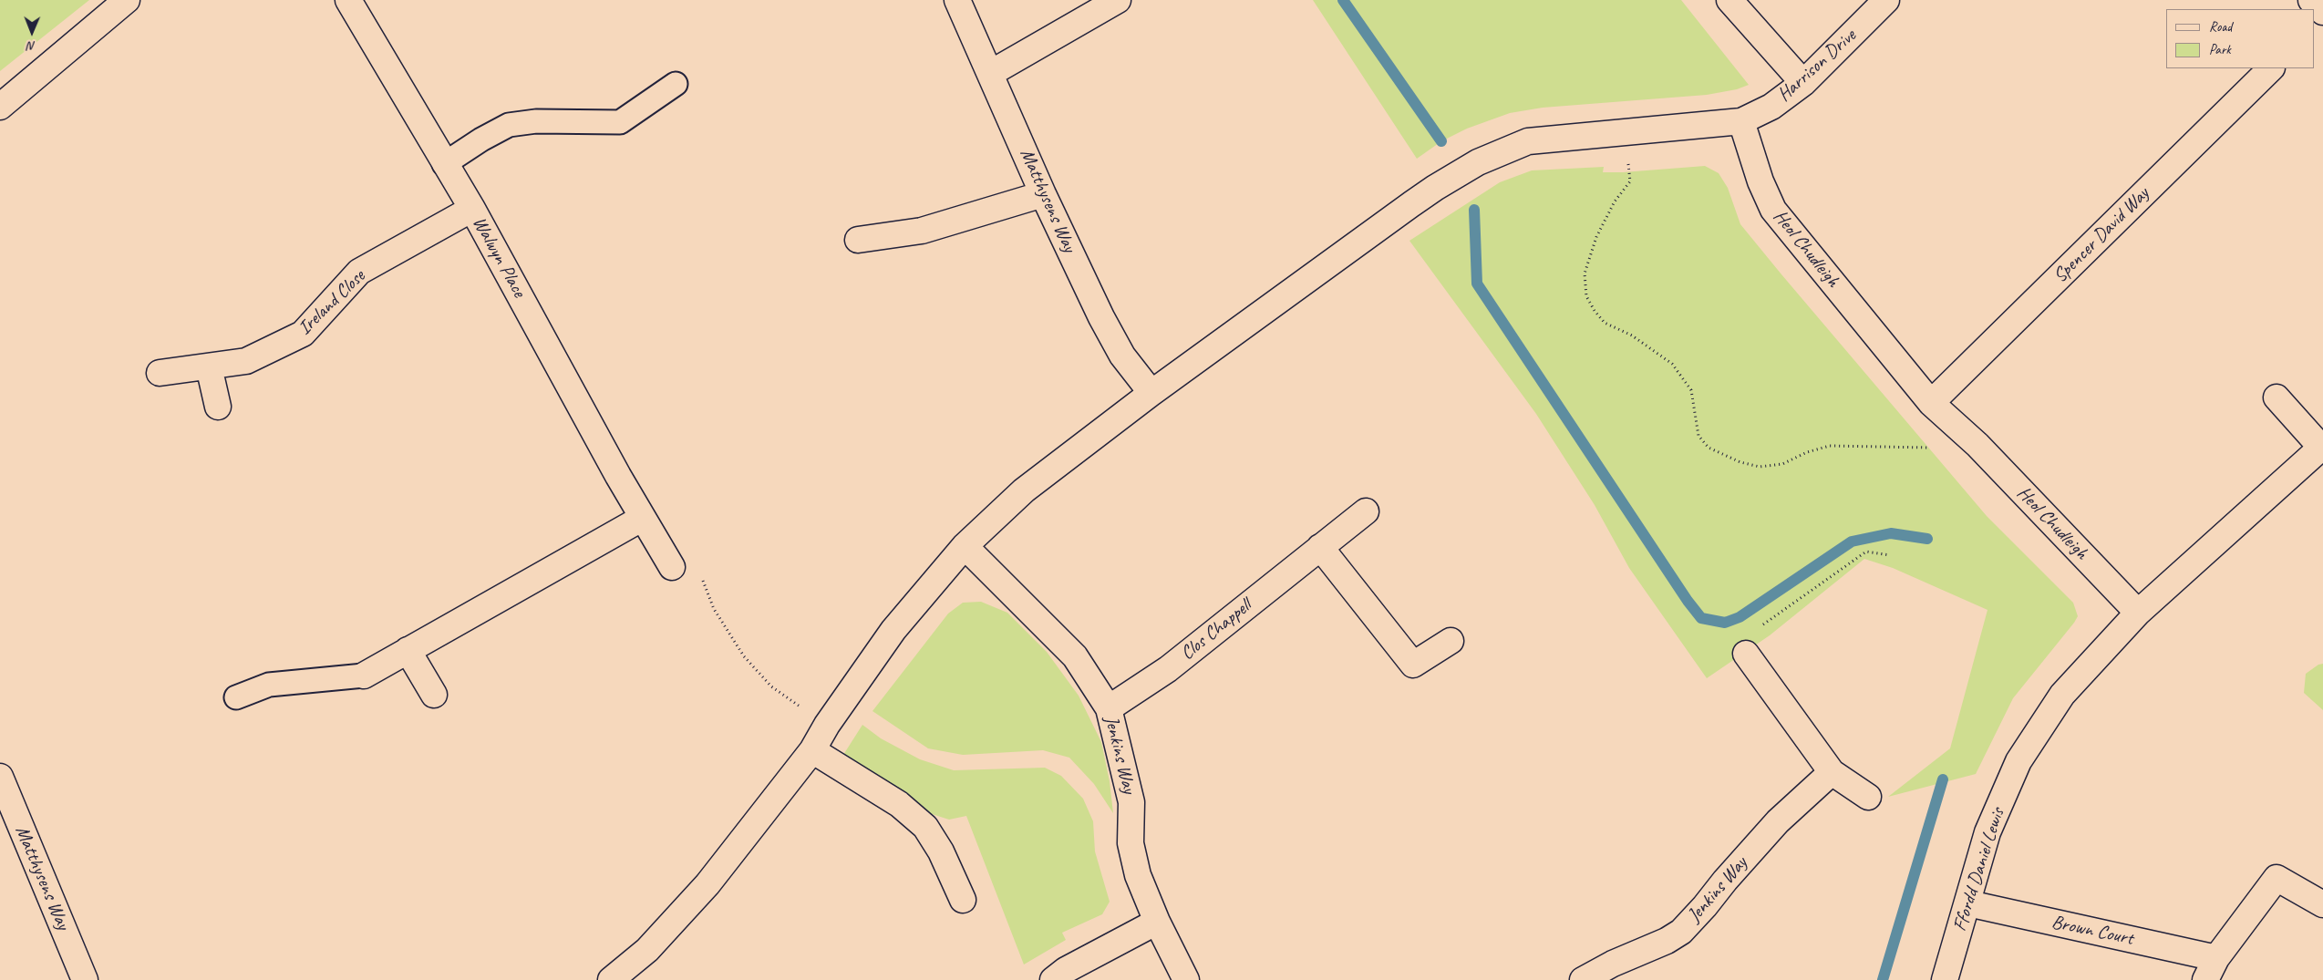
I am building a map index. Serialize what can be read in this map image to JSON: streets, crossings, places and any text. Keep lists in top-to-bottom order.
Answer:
{
  "streets": {
    "street": [
      "Harrison Drive",
      "Matthysens Way",
      "Spencer David Way",
      "Heol Chudleigh",
      "Walwyn Place",
      "Ireland Close",
      "Clos Chappell",
      "Jenkins Way",
      "Ffordd Daniel Lewis",
      "Brown Court"
    ]
  },
  "crossings": [
    ["Harrison Drive", "Heol Chudleigh"],
    ["Spencer David Way", "Heol Chudleigh"],
    ["Heol Chudleigh", "Ffordd Daniel Lewis"],
    ["Walwyn Place", "Ireland Close"],
    ["Clos Chappell", "Jenkins Way"],
    ["Ffordd Daniel Lewis", "Brown Court"]
  ],
  "legend": ["Road", "Park"],
  "north": "bottom"
}
